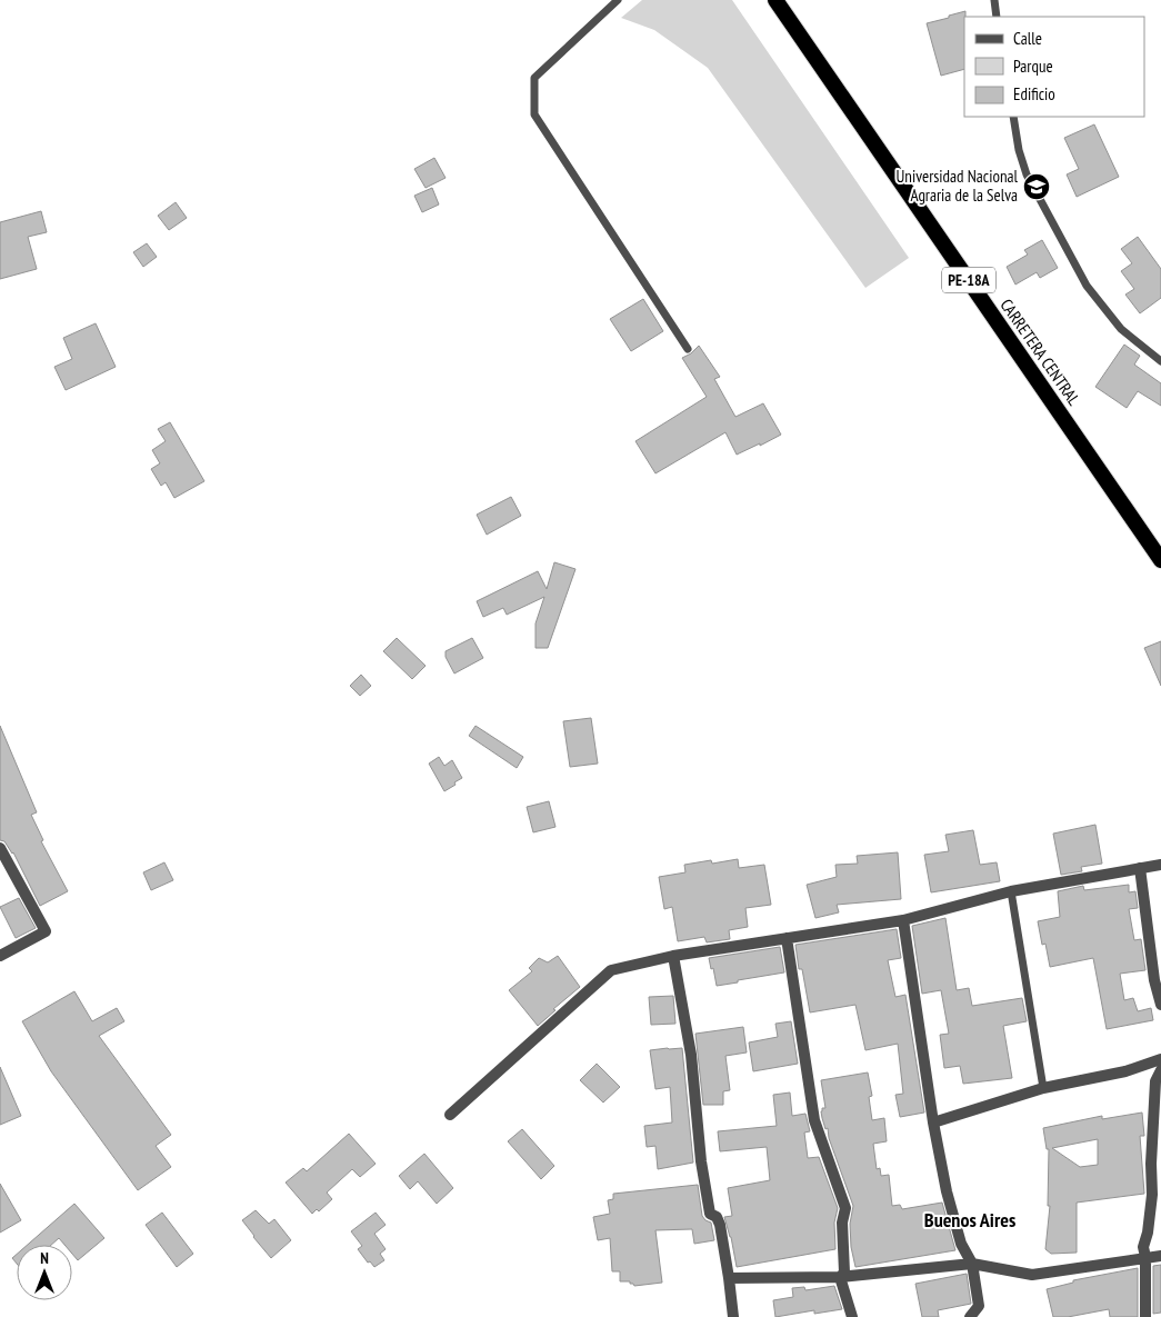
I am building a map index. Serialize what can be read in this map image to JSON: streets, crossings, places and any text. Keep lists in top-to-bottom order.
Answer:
{
  "streets": {
    "highway": ["PE-18A", "CARRETERA CENTRAL"]
  },
  "districts": ["Buenos Aires"],
  "places": {
    "school or university": ["Universidad Nacional Agraria de la Selva"]
  },
  "legend": ["Calle", "Parque", "Edificio"],
  "north": "top"
}
